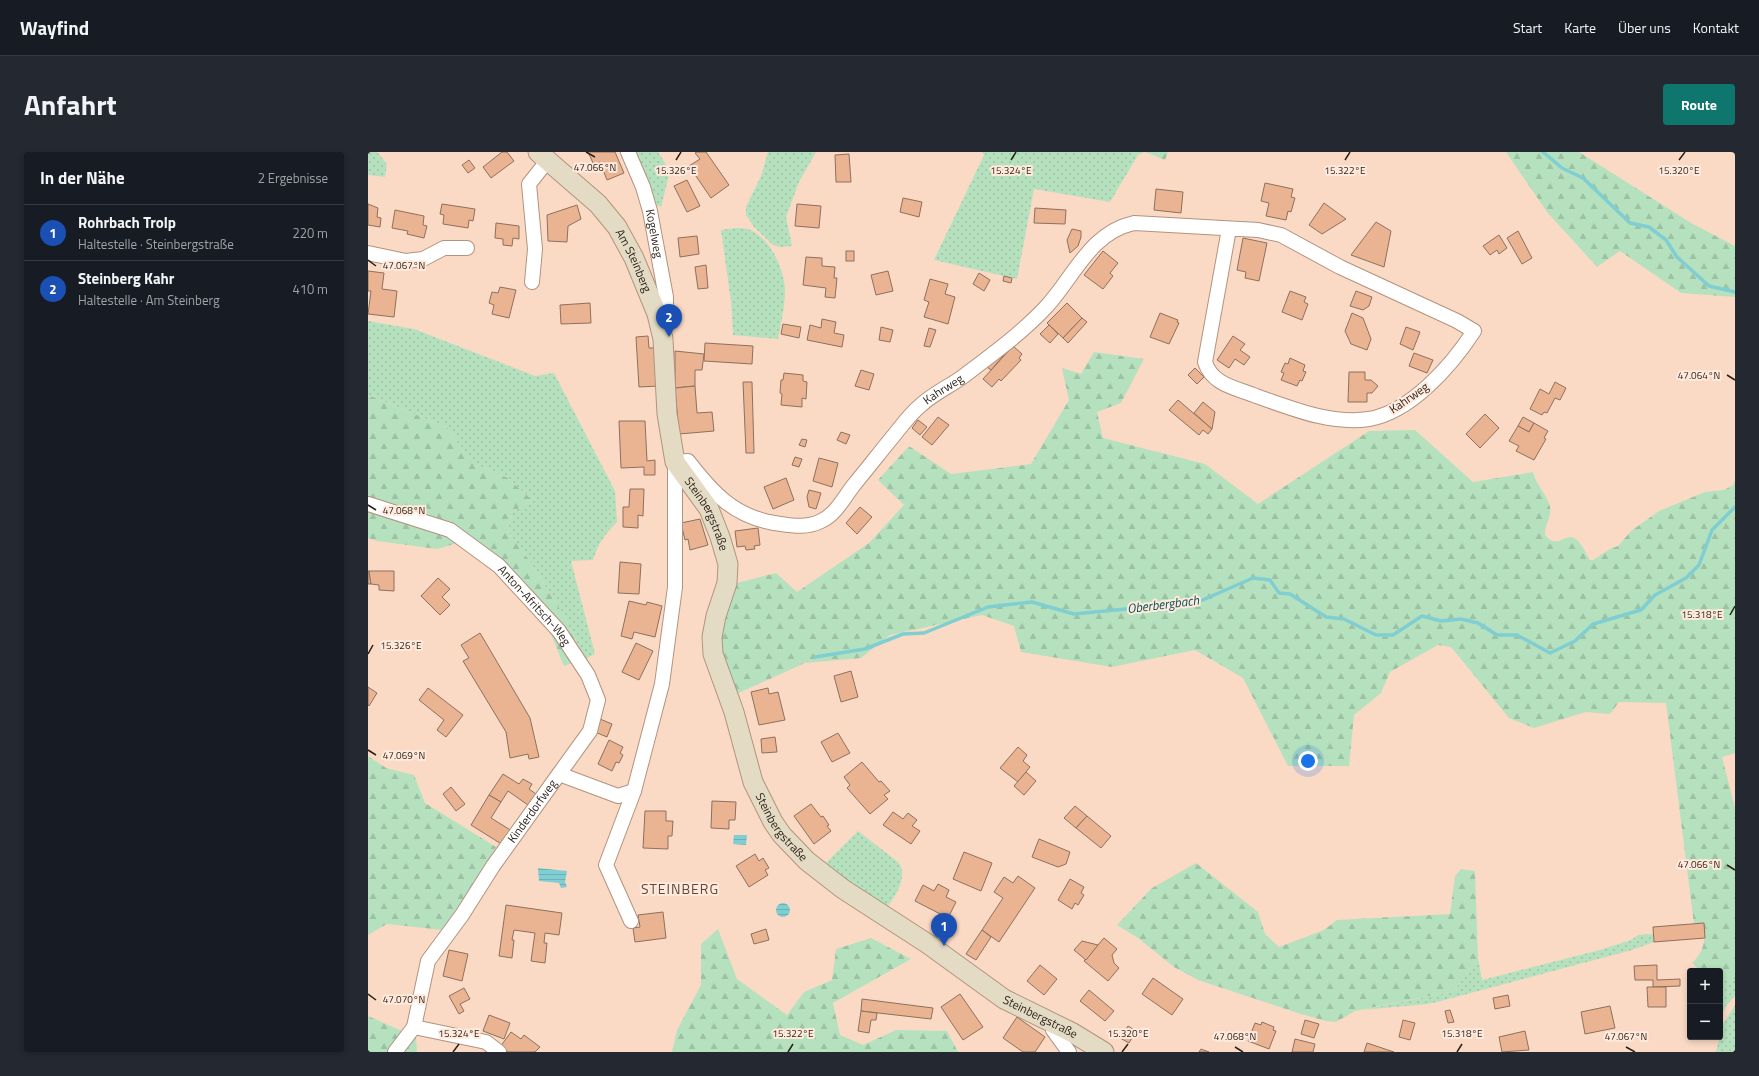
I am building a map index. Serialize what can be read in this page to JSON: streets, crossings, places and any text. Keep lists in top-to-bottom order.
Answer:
{
  "streets": {
    "main road": ["Am Steinberg", "Steinbergstraße"],
    "street": [
      "Kogelweg",
      "Kahrweg",
      "Anton-Afritsch-Weg",
      "Kinderdorfweg"
    ]
  },
  "crossings": [
    ["Kogelweg", "Am Steinberg"],
    ["Am Steinberg", "Kahrweg"],
    ["Am Steinberg", "Steinbergstraße"],
    ["Kahrweg", "Steinbergstraße"],
    ["Anton-Afritsch-Weg", "Kinderdorfweg"]
  ],
  "districts": ["STEINBERG"],
  "water": ["Oberbergbach"],
  "page": {
    "header": "Wayfind",
    "nav": [
      "Start",
      "Karte",
      "Über uns",
      "Kontakt"
    ],
    "title": "Anfahrt",
    "buttons": "Route",
    "heading": ["In der Nähe", "2 Ergebnisse"],
    "list": [
      {
        "mark": "1",
        "name": "Rohrbach Trolp",
        "note": "Haltestelle · Steinbergstraße",
        "value": "220 m"
      },
      {
        "mark": "2",
        "name": "Steinberg Kahr",
        "note": "Haltestelle · Am Steinberg",
        "value": "410 m"
      }
    ],
    "pins": ["2", "1"],
    "map_buttons": ["+", "−"]
  },
  "coordinates": [
    "47.066°N",
    "15.326°E",
    "15.324°E",
    "15.322°E",
    "15.320°E",
    "47.067°N",
    "47.064°N",
    "47.068°N",
    "15.318°E",
    "47.069°N",
    "47.070°N"
  ]
}
